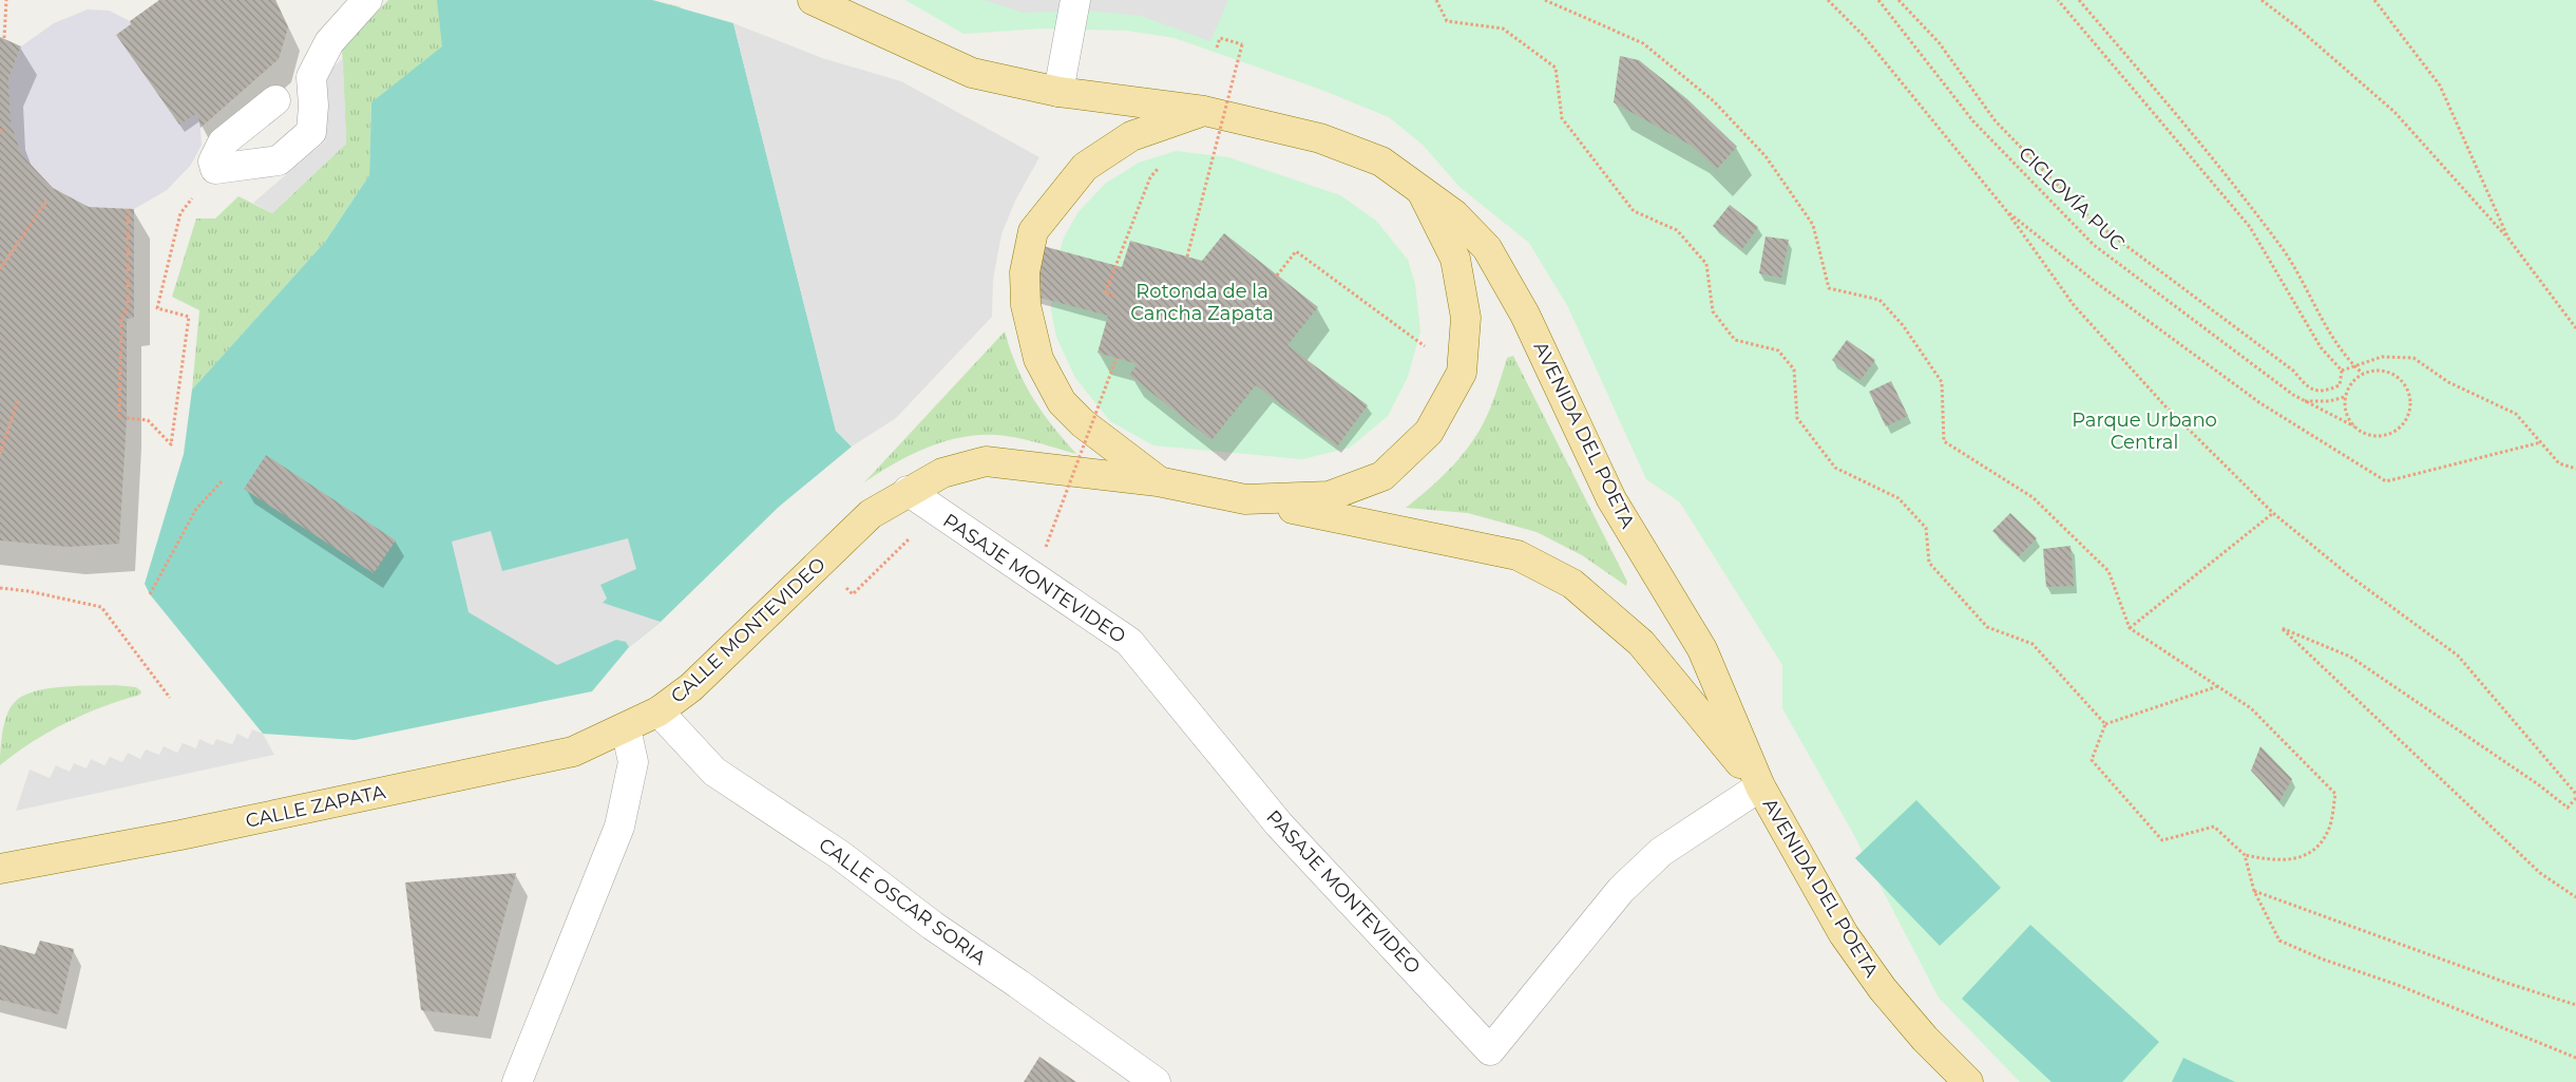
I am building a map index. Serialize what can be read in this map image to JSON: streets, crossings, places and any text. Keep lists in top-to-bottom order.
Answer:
{
  "streets": {
    "main road": ["AVENIDA DEL POETA", "CALLE MONTEVIDEO", "CALLE ZAPATA"],
    "street": ["PASAJE MONTEVIDEO", "CALLE OSCAR SORIA"],
    "path": ["CICLOVÍA PUC"]
  },
  "crossings": [
    ["AVENIDA DEL POETA", "PASAJE MONTEVIDEO"],
    ["AVENIDA DEL POETA", "CALLE MONTEVIDEO"],
    ["PASAJE MONTEVIDEO", "CALLE MONTEVIDEO"],
    ["CALLE MONTEVIDEO", "CALLE ZAPATA"],
    ["CALLE MONTEVIDEO", "CALLE OSCAR SORIA"]
  ],
  "parks": ["Rotonda de la Cancha Zapata", "Parque Urbano Central"]
}
